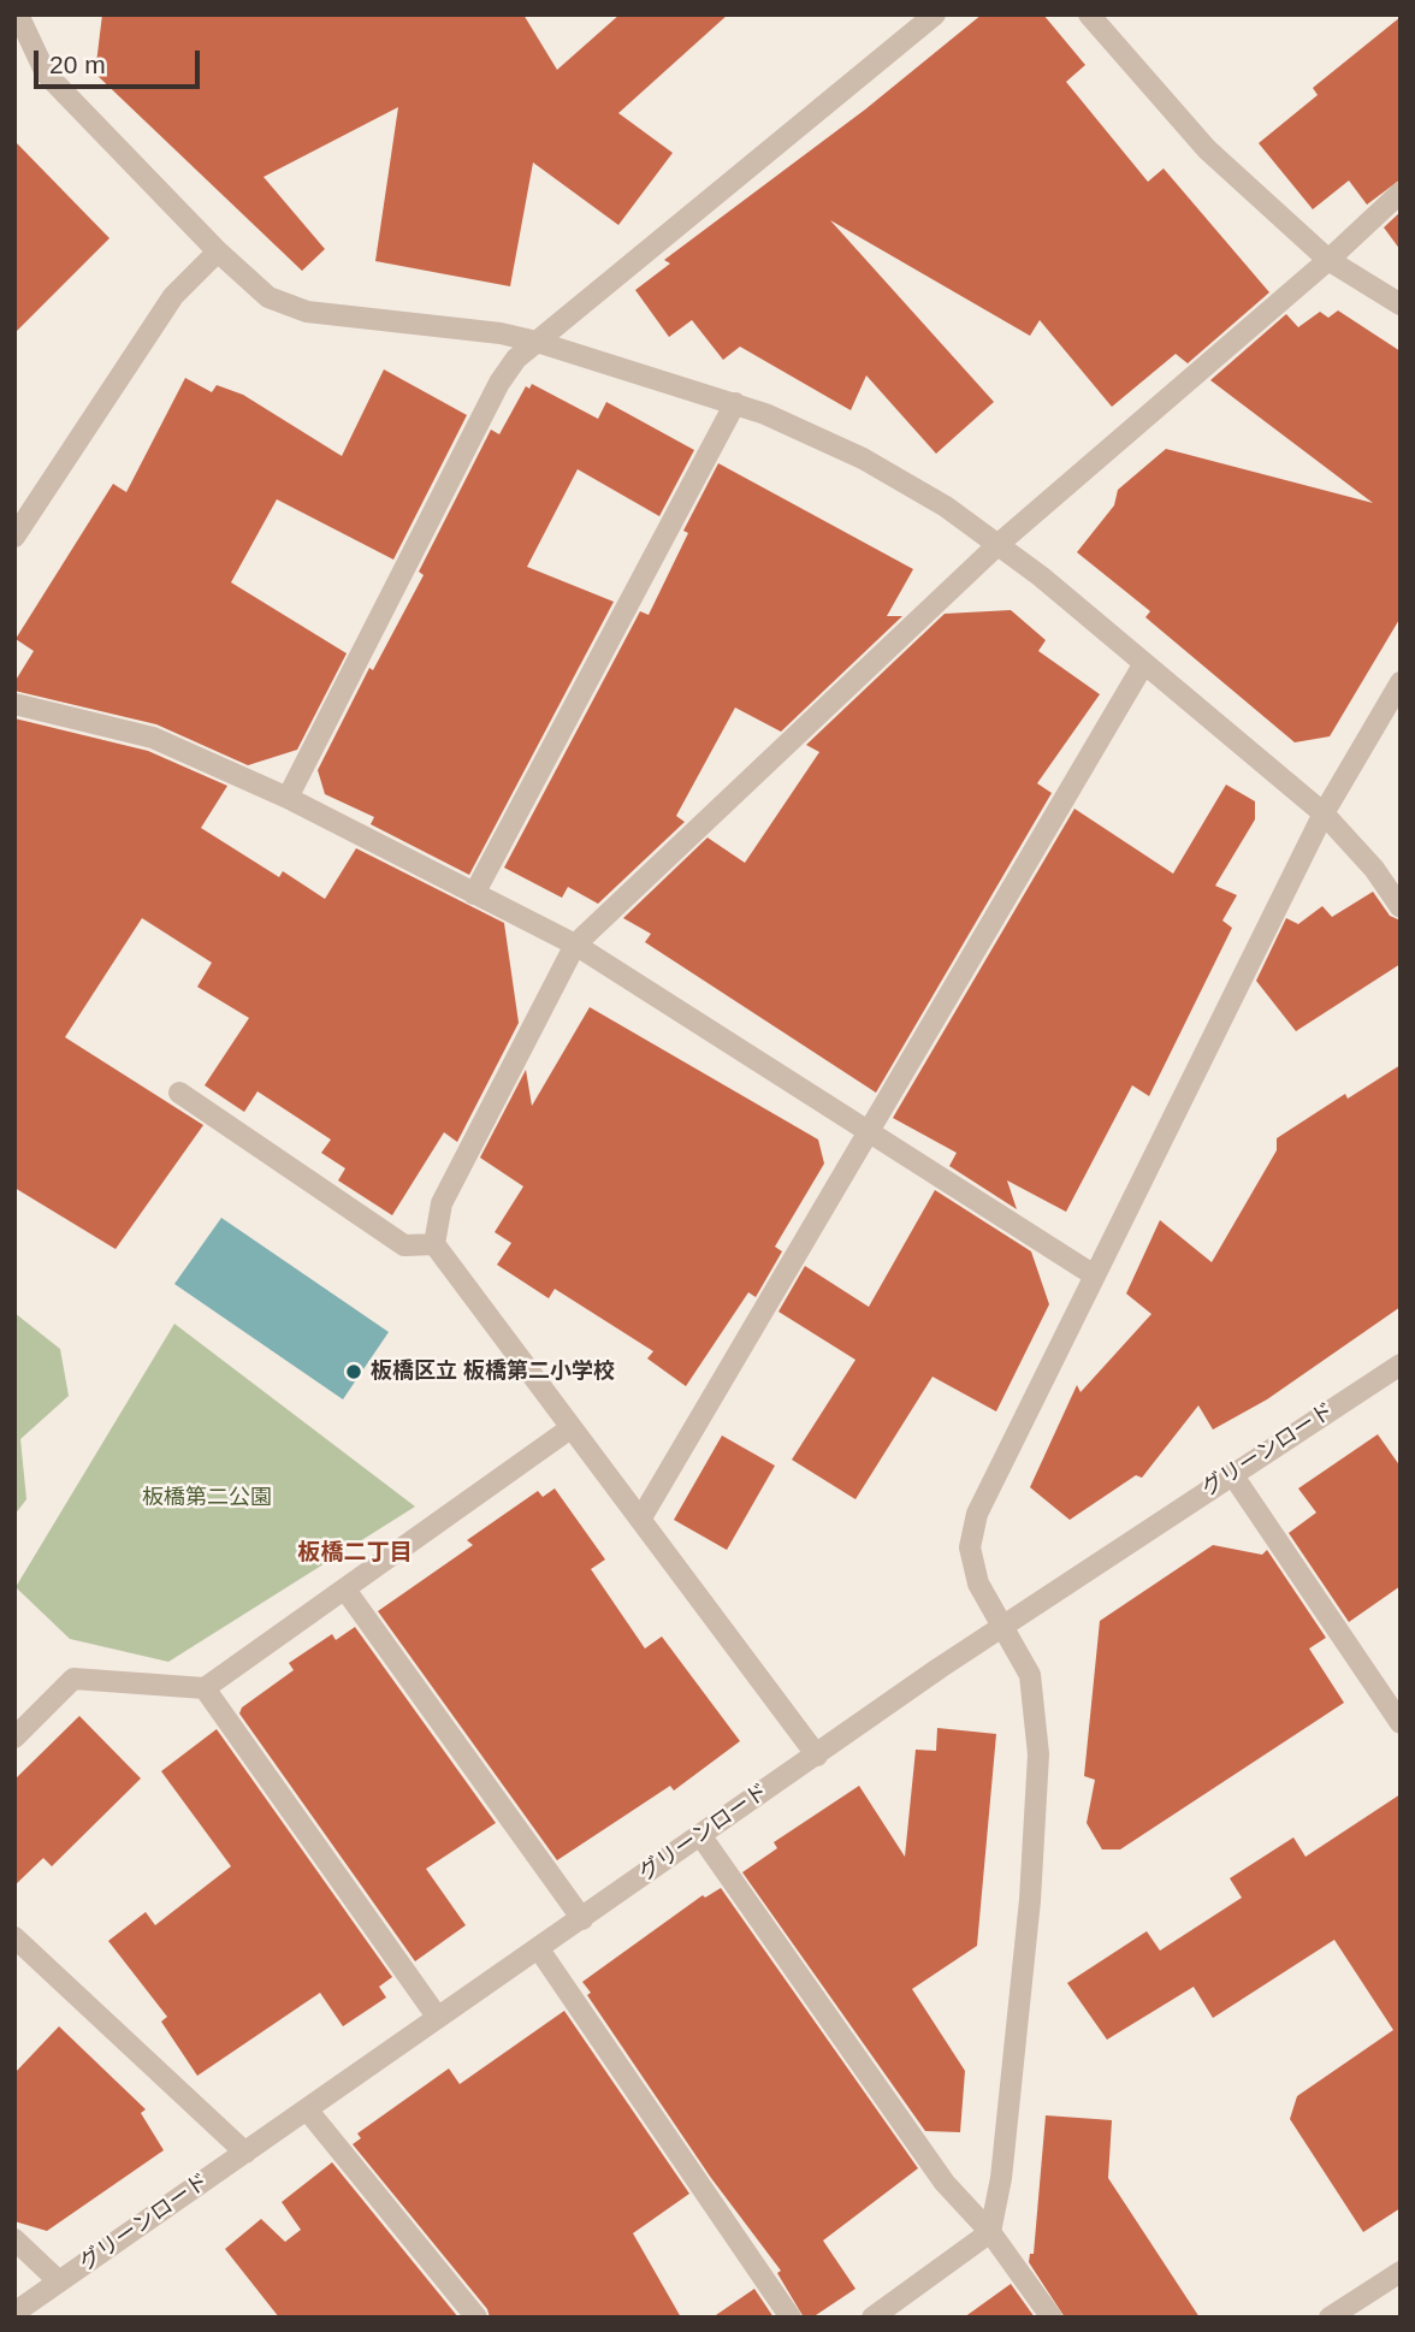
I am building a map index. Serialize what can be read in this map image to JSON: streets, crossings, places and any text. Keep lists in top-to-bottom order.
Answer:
{
  "streets": {
    "street": ["グリーンロード"]
  },
  "districts": ["板橋二丁目"],
  "parks": ["板橋第二公園"],
  "places": ["板橋区立 板橋第二小学校"],
  "scale_bar": "20 m"
}
